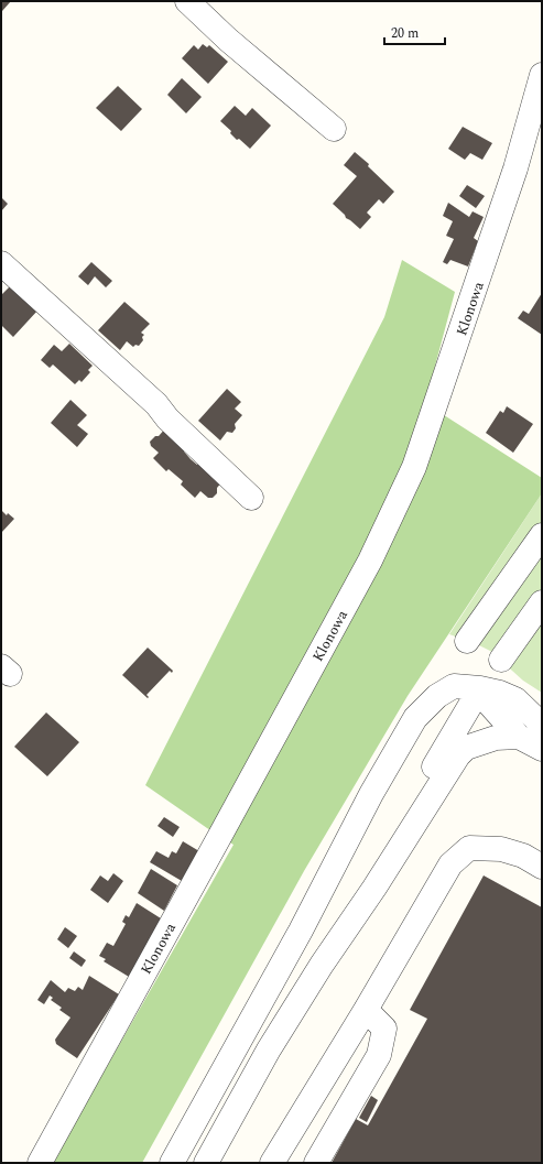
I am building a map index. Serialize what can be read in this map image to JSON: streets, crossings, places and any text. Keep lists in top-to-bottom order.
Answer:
{
  "streets": {
    "street": ["Klonowa"]
  },
  "scale_bar": "20 m"
}
